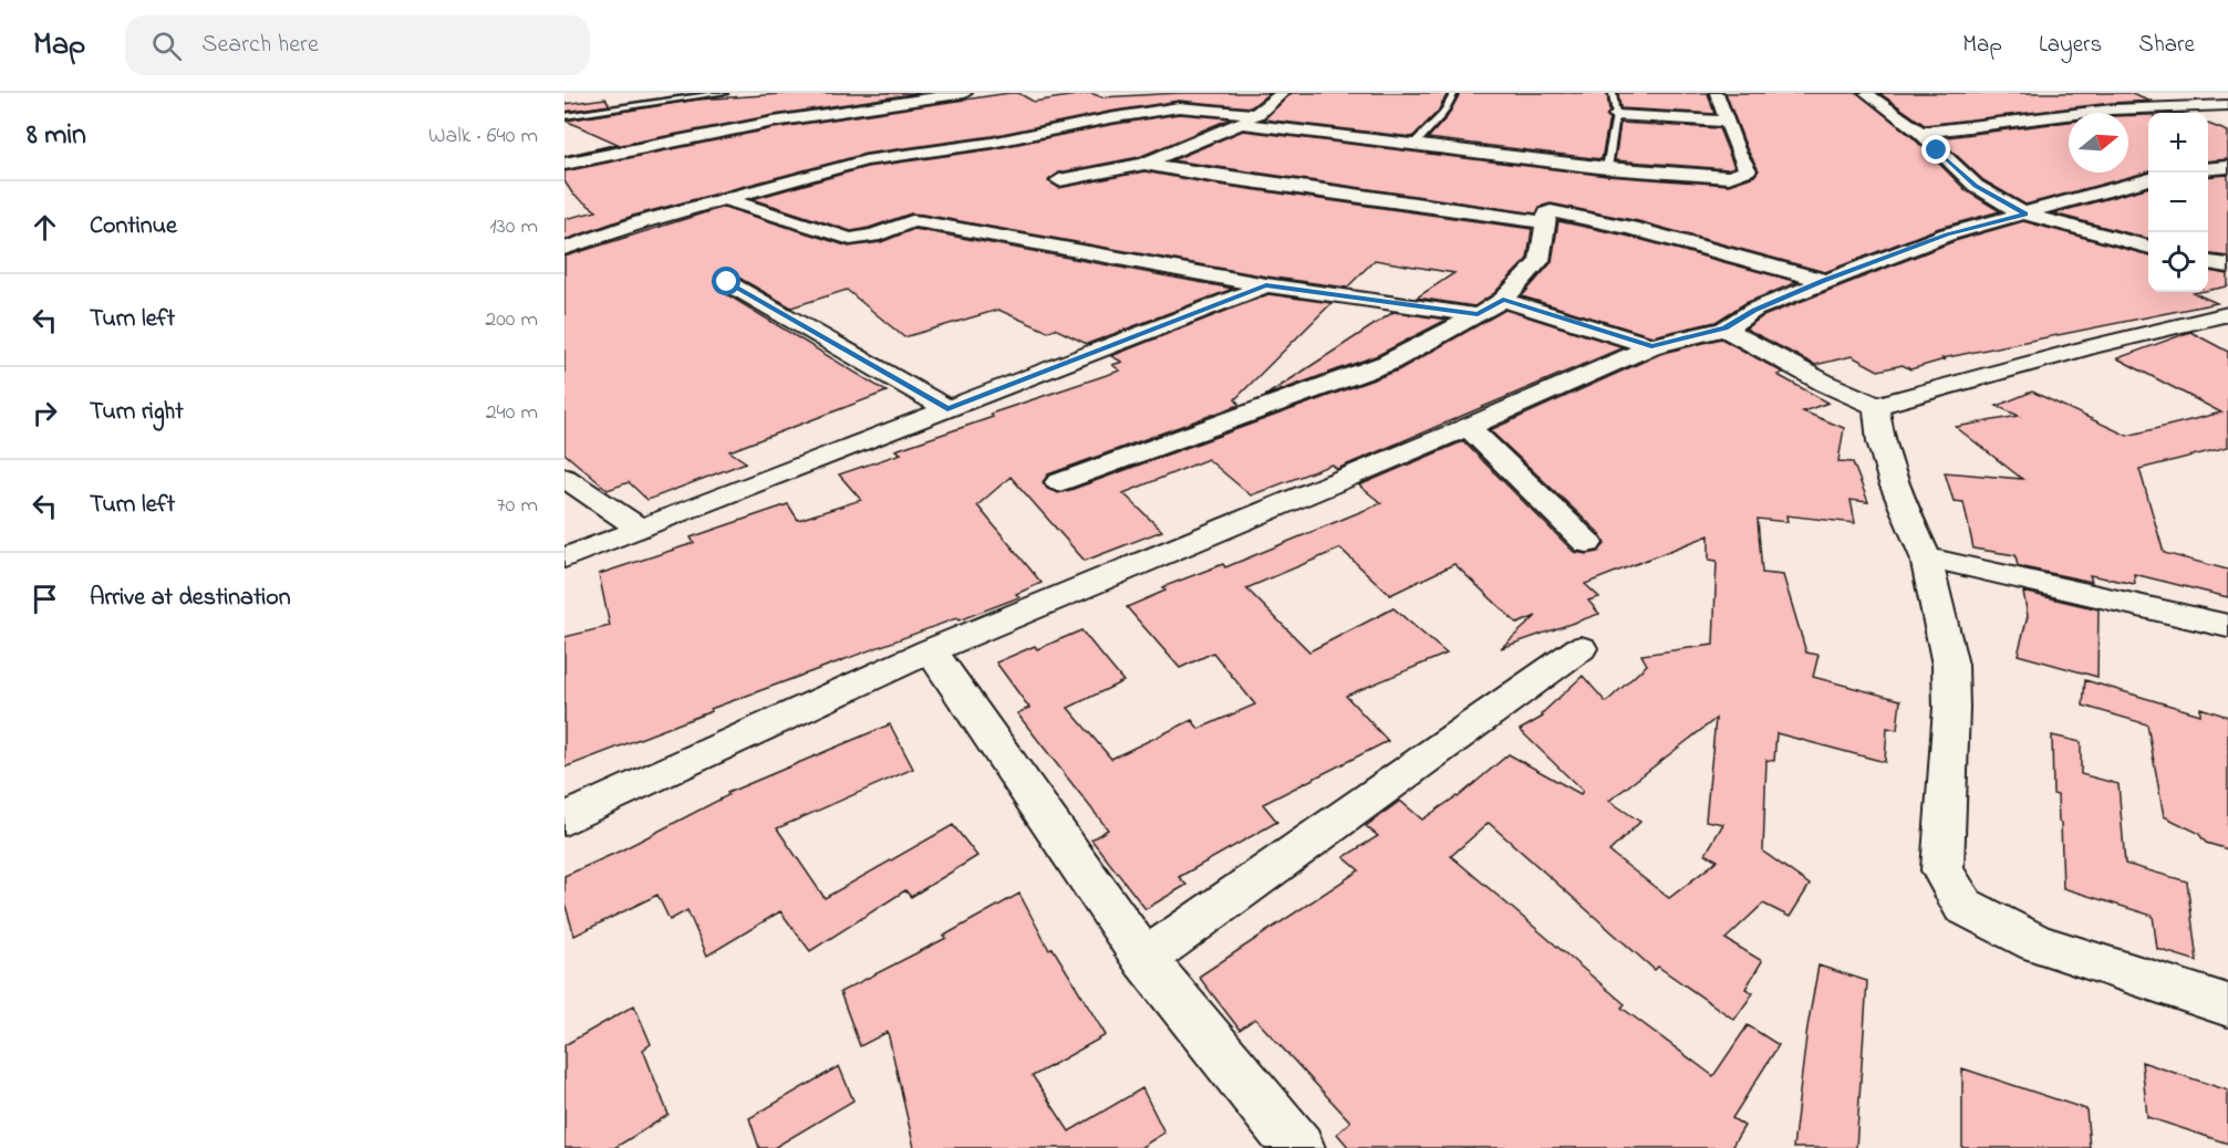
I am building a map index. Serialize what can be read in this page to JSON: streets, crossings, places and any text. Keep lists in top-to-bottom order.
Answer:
{
  "north": "right",
  "page": {
    "header": "Map",
    "search": "Search here",
    "nav": ["Map", "Layers", "Share"],
    "heading": ["8 min", "Walk · 640 m"],
    "map_buttons": ["+", "−"],
    "list": [
      ["Continue", "130 m"],
      ["Turn left", "200 m"],
      ["Turn right", "240 m"],
      ["Turn left", "70 m"],
      "Arrive at destination"
    ]
  }
}
